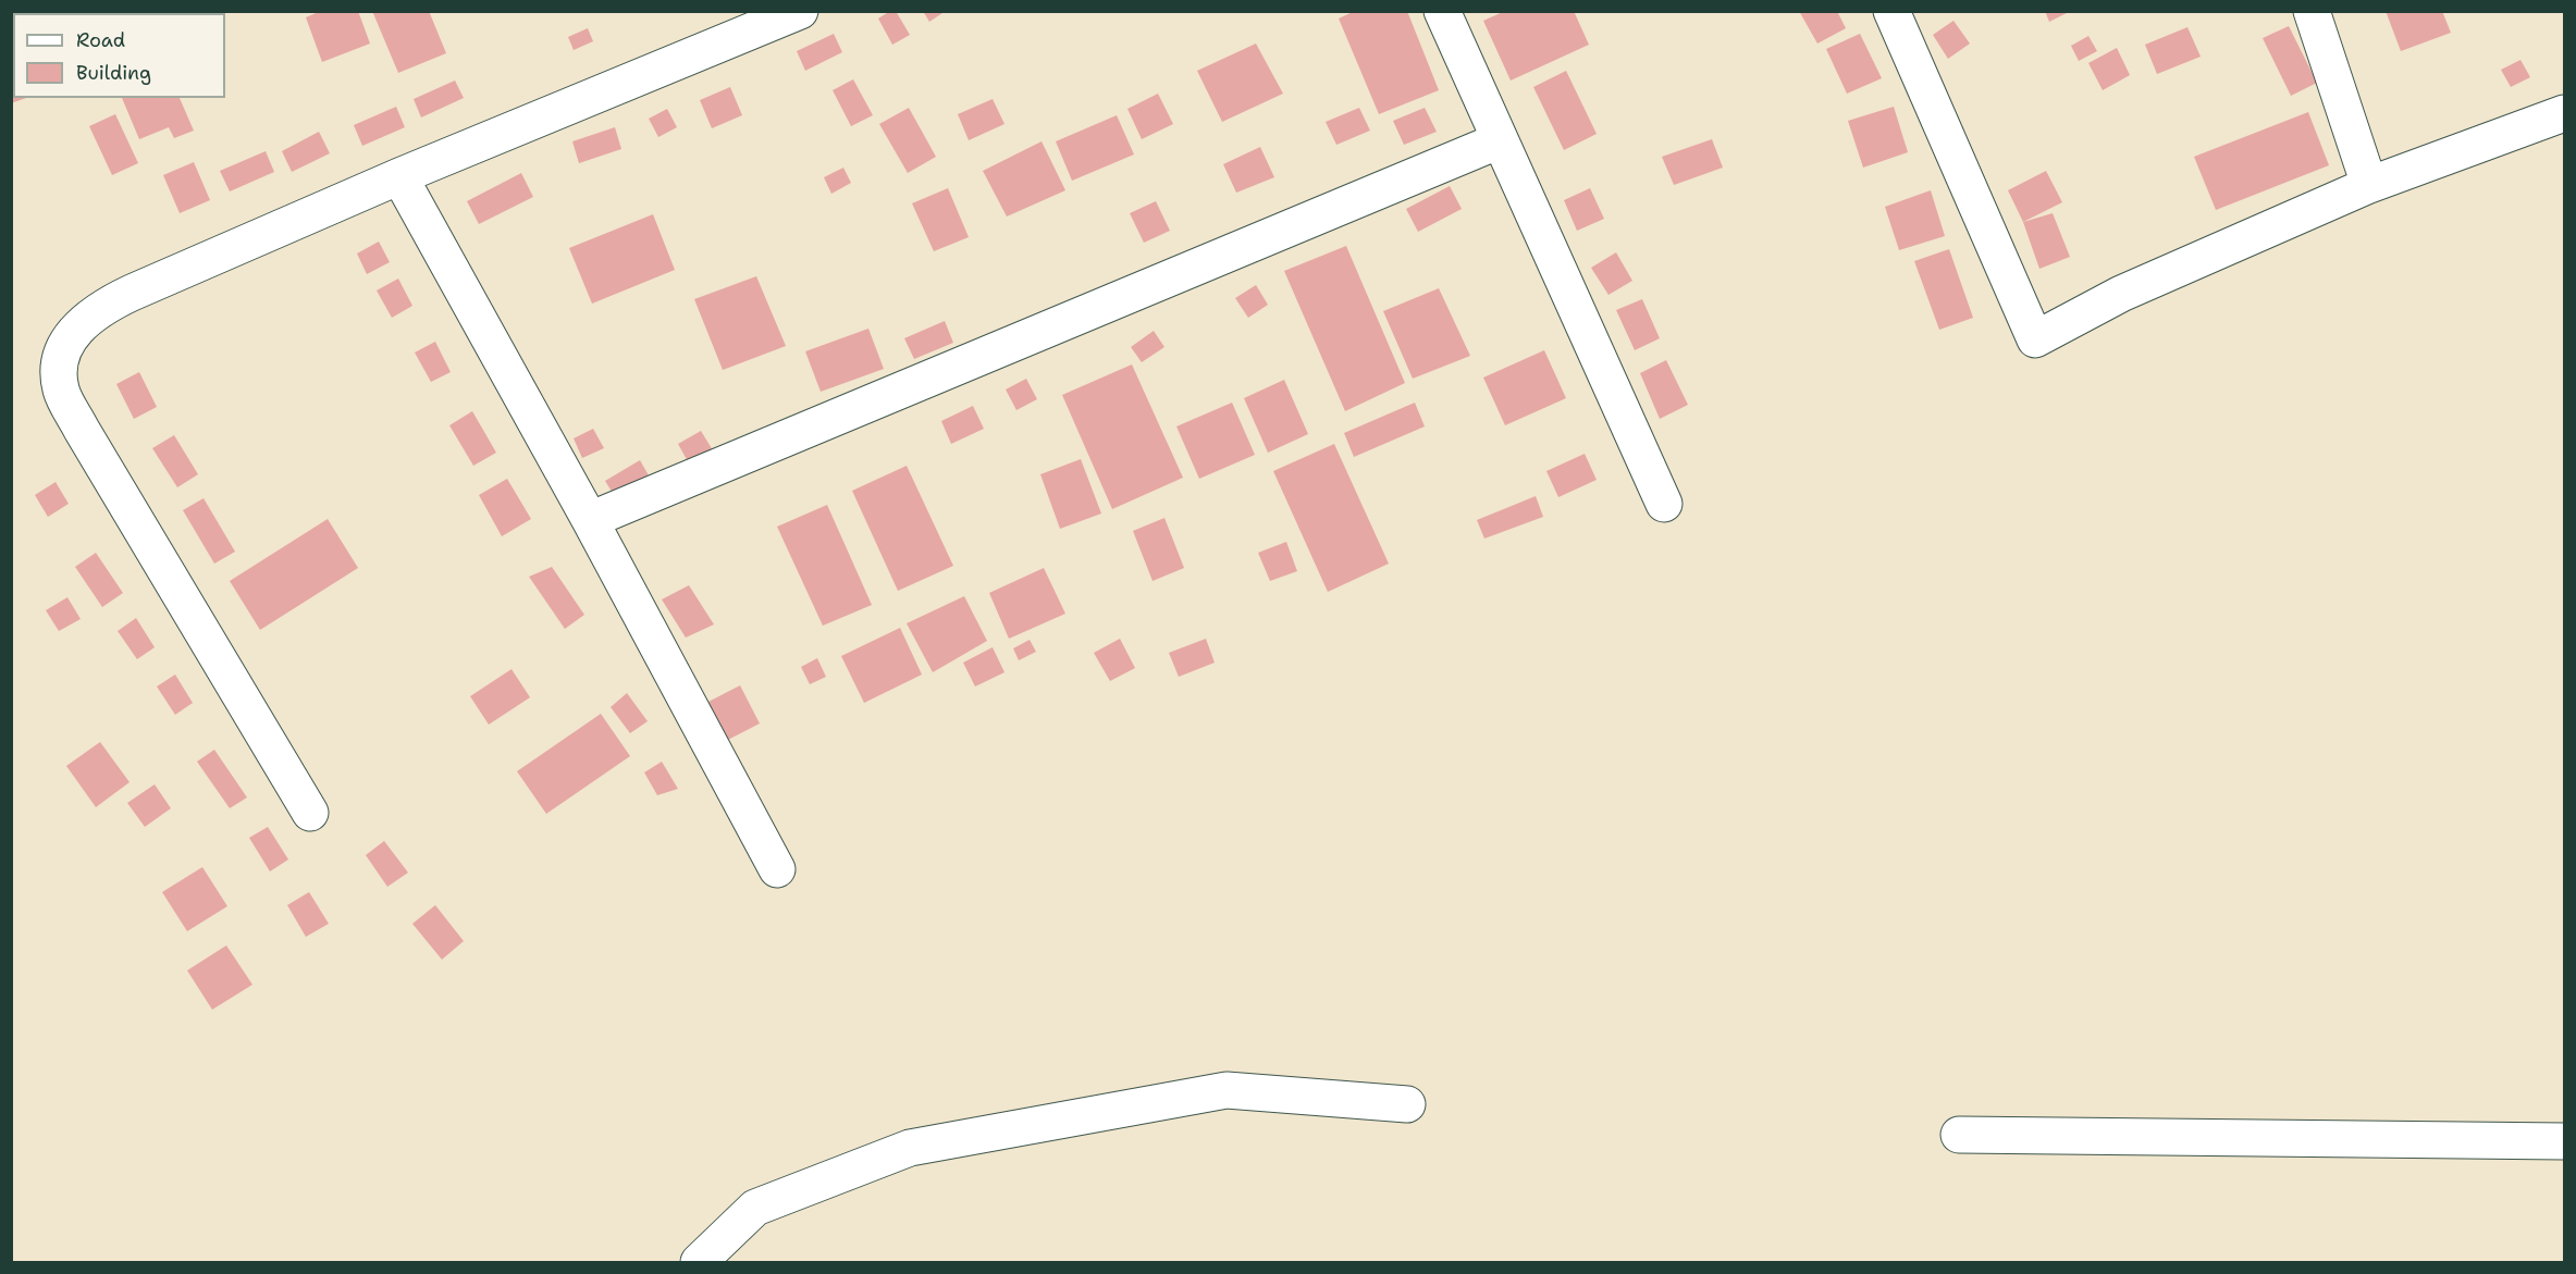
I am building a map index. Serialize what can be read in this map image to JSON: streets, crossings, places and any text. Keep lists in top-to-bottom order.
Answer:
{
  "legend": ["Road", "Building"]
}
